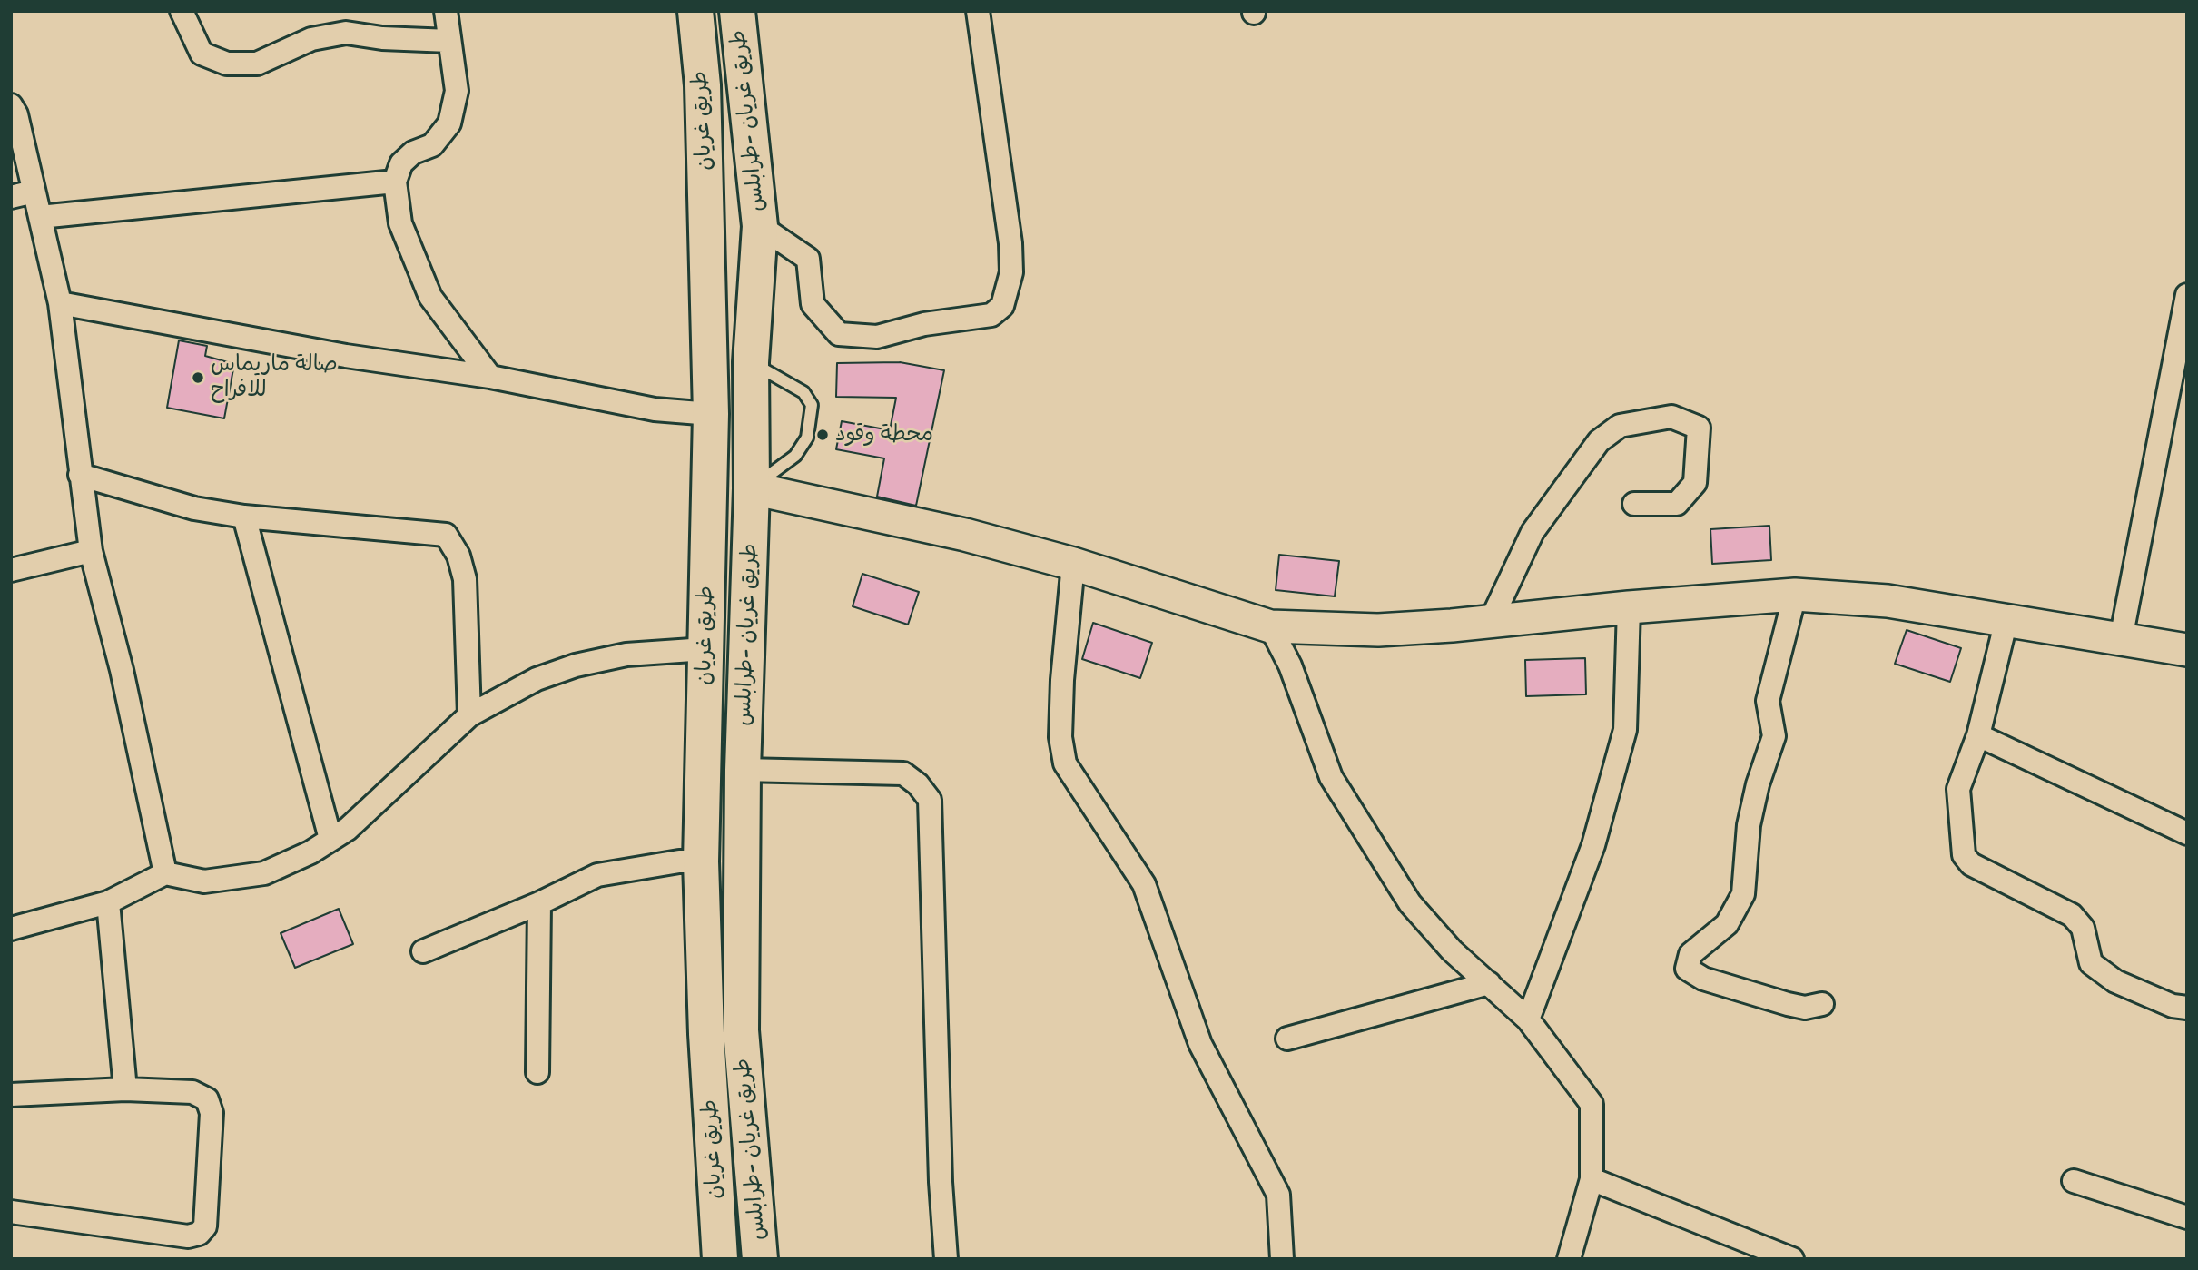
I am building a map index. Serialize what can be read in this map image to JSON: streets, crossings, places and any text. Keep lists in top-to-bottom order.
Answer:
{
  "streets": {
    "highway": ["طريق غريان", "طريق غريان -طرابلس"]
  },
  "places": ["صالة ماريماس للافراح", "محطة وقود"]
}
